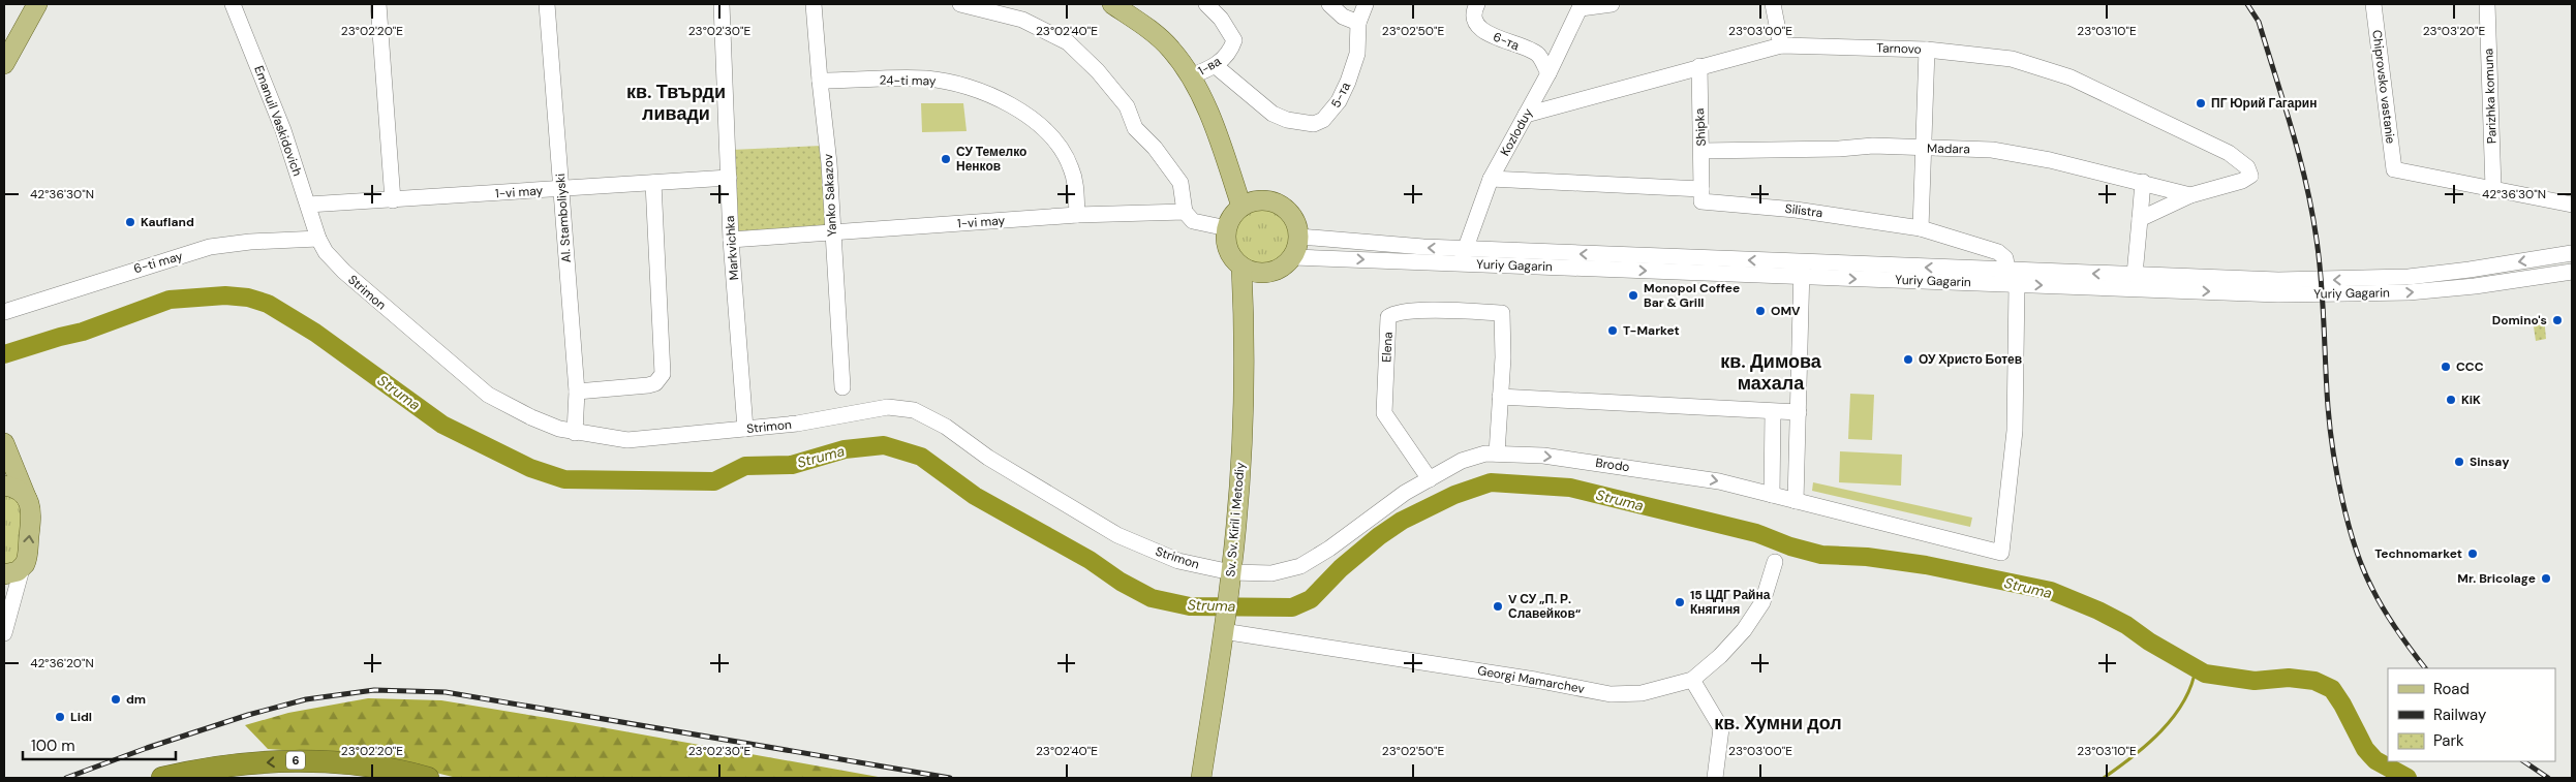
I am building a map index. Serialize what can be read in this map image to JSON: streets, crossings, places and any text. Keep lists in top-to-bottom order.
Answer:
{
  "streets": {
    "highway": ["6"],
    "main road": ["Sv. Sv. Kiril i Metodiy"],
    "street": [
      "6-та",
      "Tarnovo",
      "1-ва",
      "24-ti may",
      "Chiprovsko vastanie",
      "5-та",
      "Parizhka komuna",
      "Emanuil Vaskidovich",
      "Shipka",
      "Kozloduy",
      "Madara",
      "1-vi may",
      "Yanko Sakazov",
      "Silistra",
      "Al. Stamboliyski",
      "Markvichka",
      "6-ti may",
      "Yuriy Gagarin",
      "Strimon",
      "Elena",
      "Brodo",
      "Georgi Mamarchev"
    ]
  },
  "crossings": [
    ["6-та", "Kozloduy"],
    ["Tarnovo", "Shipka"],
    ["Tarnovo", "Kozloduy"],
    ["Tarnovo", "Madara"],
    ["1-ва", "5-та"],
    ["24-ti may", "1-vi may"],
    ["24-ti may", "Yanko Sakazov"],
    ["Chiprovsko vastanie", "Parizhka komuna"],
    ["Emanuil Vaskidovich", "1-vi may"],
    ["Emanuil Vaskidovich", "6-ti may"],
    ["Emanuil Vaskidovich", "Strimon"],
    ["Shipka", "Madara"],
    ["Shipka", "Silistra"],
    ["Kozloduy", "Yuriy Gagarin"],
    ["1-vi may", "Yanko Sakazov"],
    ["1-vi may", "Al. Stamboliyski"],
    ["1-vi may", "Markvichka"],
    ["Al. Stamboliyski", "Strimon"],
    ["Markvichka", "Strimon"],
    ["6-ti may", "Strimon"],
    ["Yuriy Gagarin", "Brodo"],
    ["Yuriy Gagarin", "Sv. Sv. Kiril i Metodiy"],
    ["Strimon", "Brodo"],
    ["Strimon", "Sv. Sv. Kiril i Metodiy"],
    ["Elena", "Brodo"],
    ["Brodo", "Sv. Sv. Kiril i Metodiy"],
    ["Sv. Sv. Kiril i Metodiy", "Georgi Mamarchev"]
  ],
  "districts": ["кв. Твърди ливади", "кв. Димова махала", "кв. Хумни дол"],
  "water": ["Struma"],
  "places": [
    "ПГ Юрий Гагарин",
    "СУ Темелко Ненков",
    "Kaufland",
    "Monopol Coffee Bar & Grill",
    "OMV",
    "Domino's",
    "T-Market",
    "ОУ Христо Ботев",
    "CCC",
    "KiK",
    "Sinsay",
    "Technomarket",
    "Mr. Bricolage",
    "15 ЦДГ Райна Княгиня",
    "V СУ „П. Р. Славейков“",
    "dm",
    "Lidl"
  ],
  "legend": ["Road", "Railway", "Park"],
  "scale_bar": "100 m",
  "coordinates": [
    "23°02'20\"E",
    "23°02'30\"E",
    "23°02'40\"E",
    "23°02'50\"E",
    "23°03'00\"E",
    "23°03'10\"E",
    "23°03'20\"E",
    "42°36'30\"N",
    "42°36'20\"N"
  ]
}
